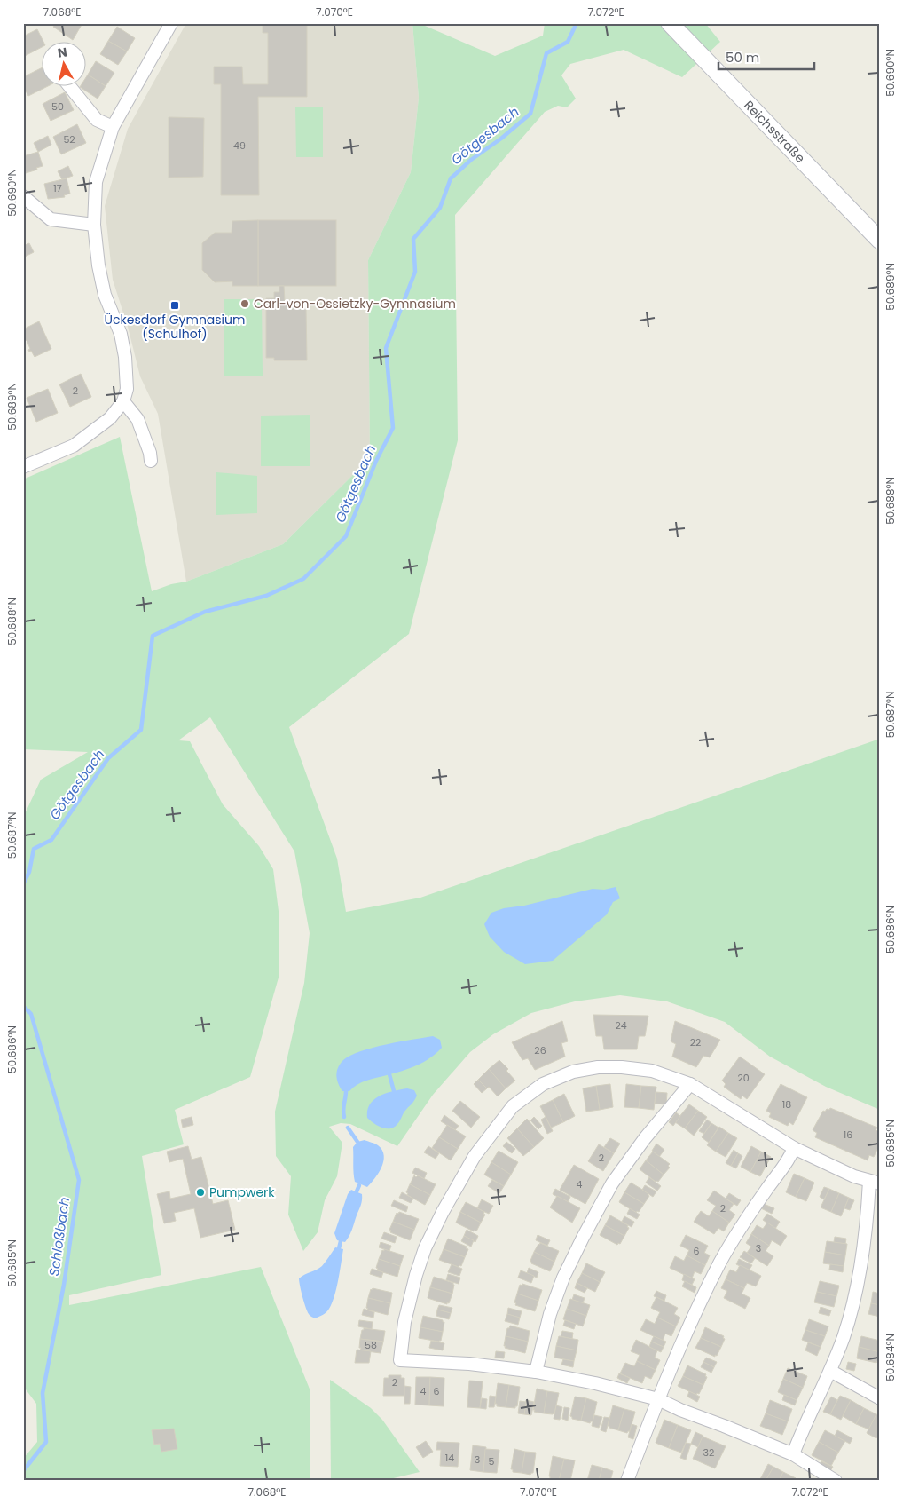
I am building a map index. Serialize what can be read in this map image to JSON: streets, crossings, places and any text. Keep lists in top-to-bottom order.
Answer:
{
  "streets": {
    "main road": ["Reichsstraße"]
  },
  "water": ["Götgesbach", "Schloßbach"],
  "places": {
    "other": ["Carl-von-Ossietzky-Gymnasium", "Pumpwerk"],
    "transit": ["Ückesdorf Gymnasium (Schulhof)"]
  },
  "house_numbers": [
    "50",
    "52",
    "49",
    "17",
    "2",
    "24",
    "22",
    "26",
    "20",
    "18",
    "16",
    "2",
    "4",
    "2",
    "3",
    "6",
    "58",
    "2",
    "4",
    "6",
    "32",
    "14",
    "3",
    "5"
  ],
  "scale_bar": "50 m",
  "north": "top",
  "coordinates": [
    "7.068°E",
    "7.070°E",
    "7.072°E",
    "50.690°N",
    "50.689°N",
    "50.688°N",
    "50.687°N",
    "50.686°N",
    "50.685°N",
    "50.684°N"
  ]
}
